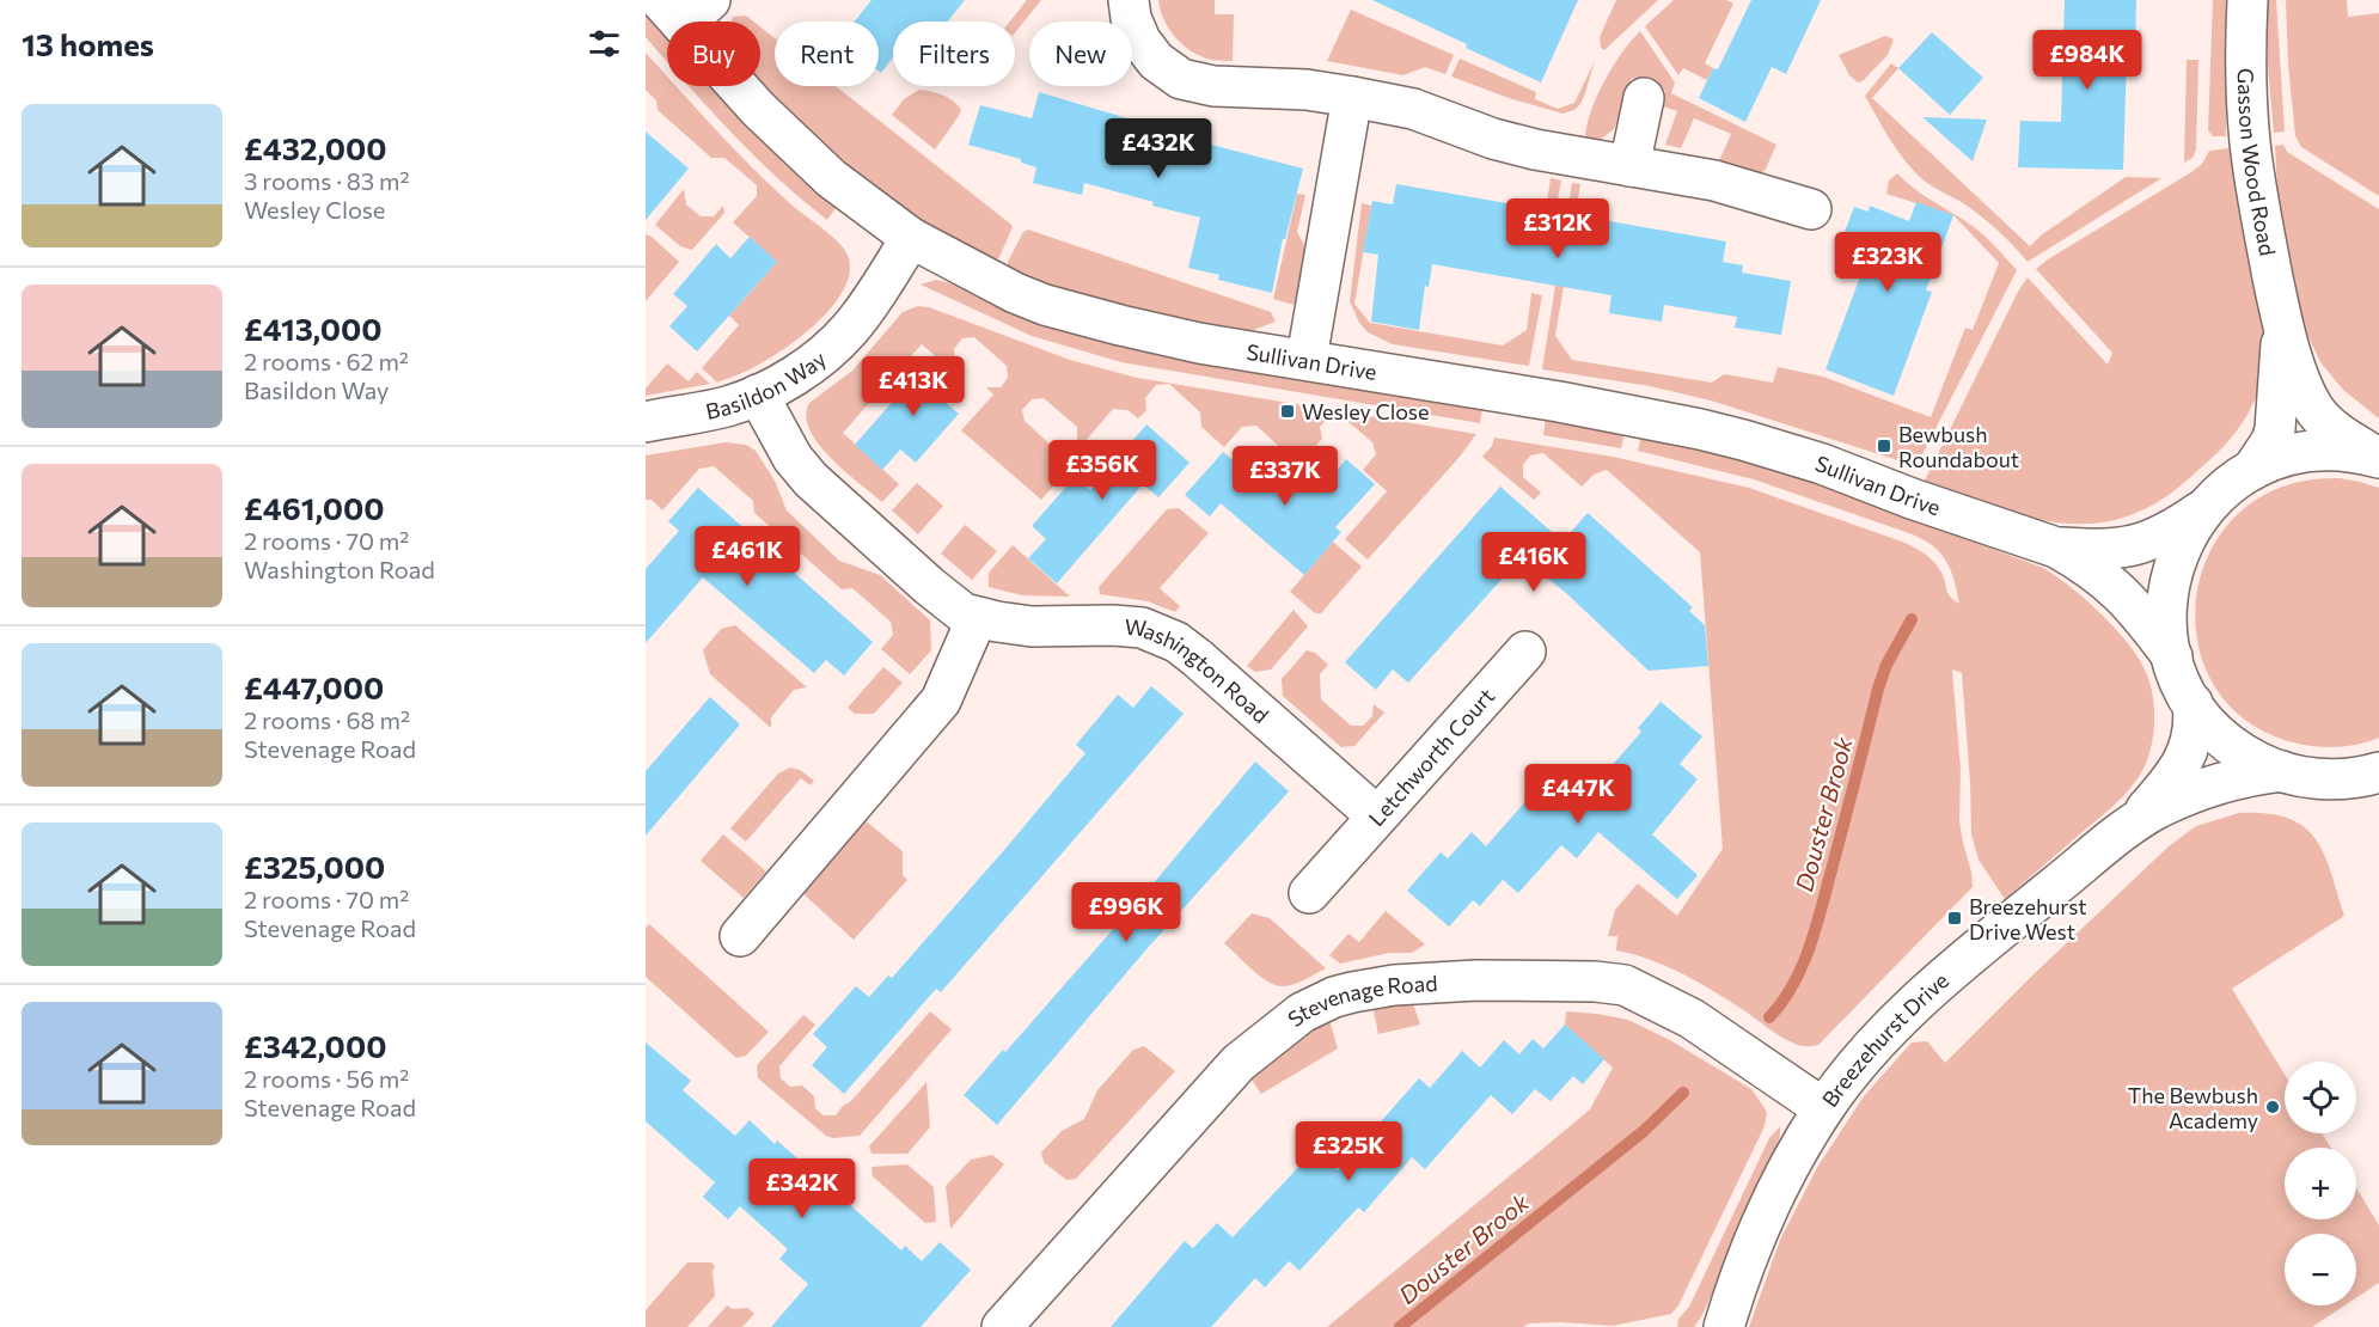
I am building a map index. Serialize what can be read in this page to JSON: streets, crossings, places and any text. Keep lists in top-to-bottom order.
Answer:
{
  "streets": {
    "street": [
      "Gasson Wood Road",
      "Sullivan Drive",
      "Basildon Way",
      "Washington Road",
      "Letchworth Court",
      "Stevenage Road",
      "Breezehurst Drive"
    ]
  },
  "crossings": [
    ["Sullivan Drive", "Basildon Way"],
    ["Basildon Way", "Washington Road"],
    ["Washington Road", "Letchworth Court"],
    ["Stevenage Road", "Breezehurst Drive"]
  ],
  "water": ["Douster Brook"],
  "places": {
    "transit": ["Wesley Close", "Bewbush Roundabout", "Breezehurst Drive West"],
    "other": ["The Bewbush Academy"]
  },
  "page": {
    "heading": "13 homes",
    "chip": [
      "Buy",
      "Rent",
      "Filters",
      "New"
    ],
    "price": [
      "£984K",
      "£432K",
      "£312K",
      "£323K",
      "£413K",
      "£356K",
      "£337K",
      "£461K",
      "£416K",
      "£447K",
      "£996K",
      "£325K",
      "£342K"
    ],
    "list": [
      {
        "name": "£432,000",
        "note": "3 rooms · 83 m² · Wesley Close"
      },
      {
        "name": "£413,000",
        "note": "2 rooms · 62 m² · Basildon Way"
      },
      {
        "name": "£461,000",
        "note": "2 rooms · 70 m² · Washington Road"
      },
      {
        "name": "£447,000",
        "note": "2 rooms · 68 m² · Stevenage Road"
      },
      {
        "name": "£325,000",
        "note": "2 rooms · 70 m² · Stevenage Road"
      },
      {
        "name": "£342,000",
        "note": "2 rooms · 56 m² · Stevenage Road"
      }
    ],
    "map_buttons": ["+", "−"]
  }
}
